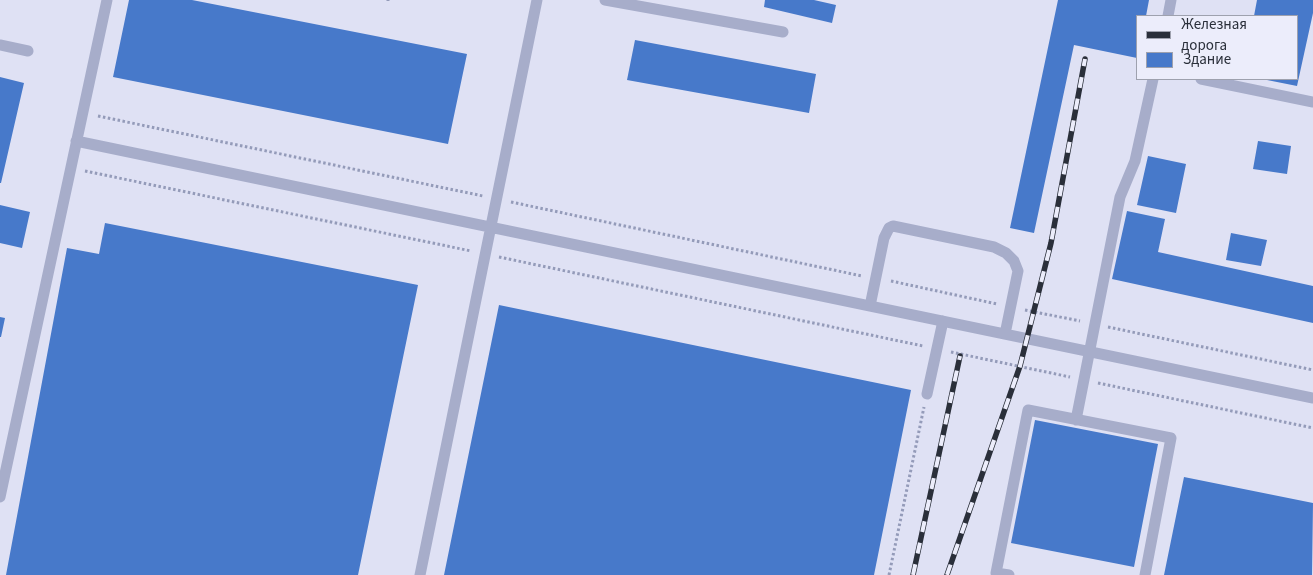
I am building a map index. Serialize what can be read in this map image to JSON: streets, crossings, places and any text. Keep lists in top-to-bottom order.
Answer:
{
  "legend": ["Железная дорога", "Здание"]
}
